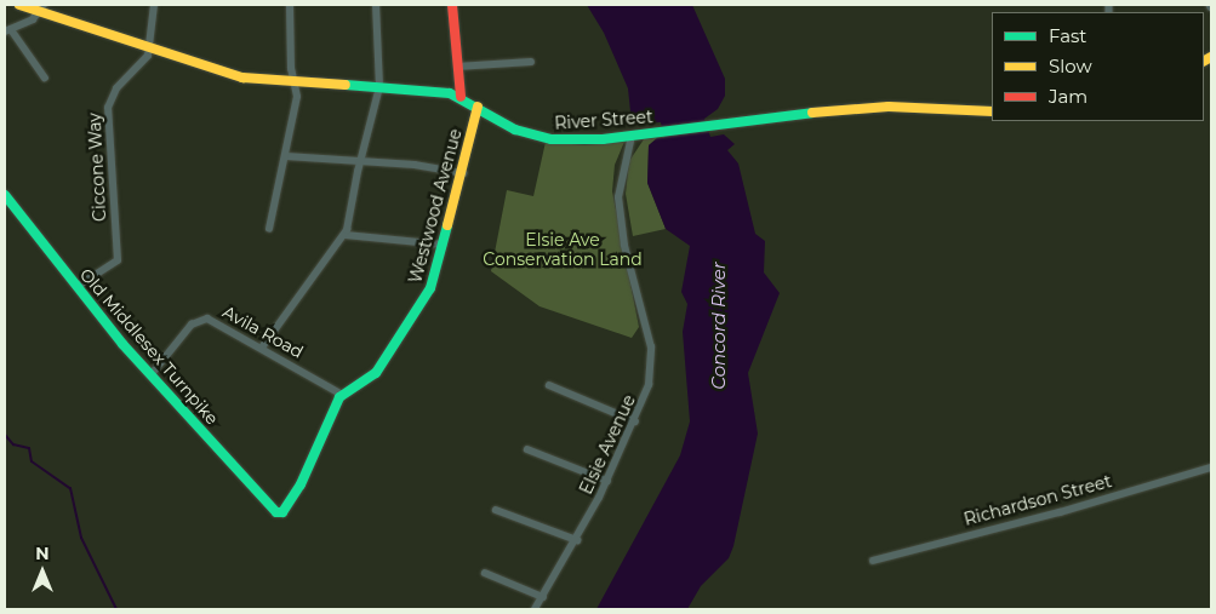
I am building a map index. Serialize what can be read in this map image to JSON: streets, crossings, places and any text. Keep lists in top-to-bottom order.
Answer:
{
  "streets": {
    "main road": ["River Street", "Westwood Avenue", "Old Middlesex Turnpike"],
    "street": [
      "Ciccone Way",
      "Avila Road",
      "Elsie Avenue",
      "Richardson Street"
    ]
  },
  "crossings": [
    ["River Street", "Ciccone Way"],
    ["River Street", "Westwood Avenue"],
    ["River Street", "Elsie Avenue"],
    ["Ciccone Way", "Old Middlesex Turnpike"],
    ["Westwood Avenue", "Avila Road"],
    ["Westwood Avenue", "Old Middlesex Turnpike"],
    ["Avila Road", "Old Middlesex Turnpike"]
  ],
  "water": ["Concord River"],
  "parks": ["Elsie Ave Conservation Land"],
  "legend": ["Fast", "Slow", "Jam"],
  "north": "top"
}
